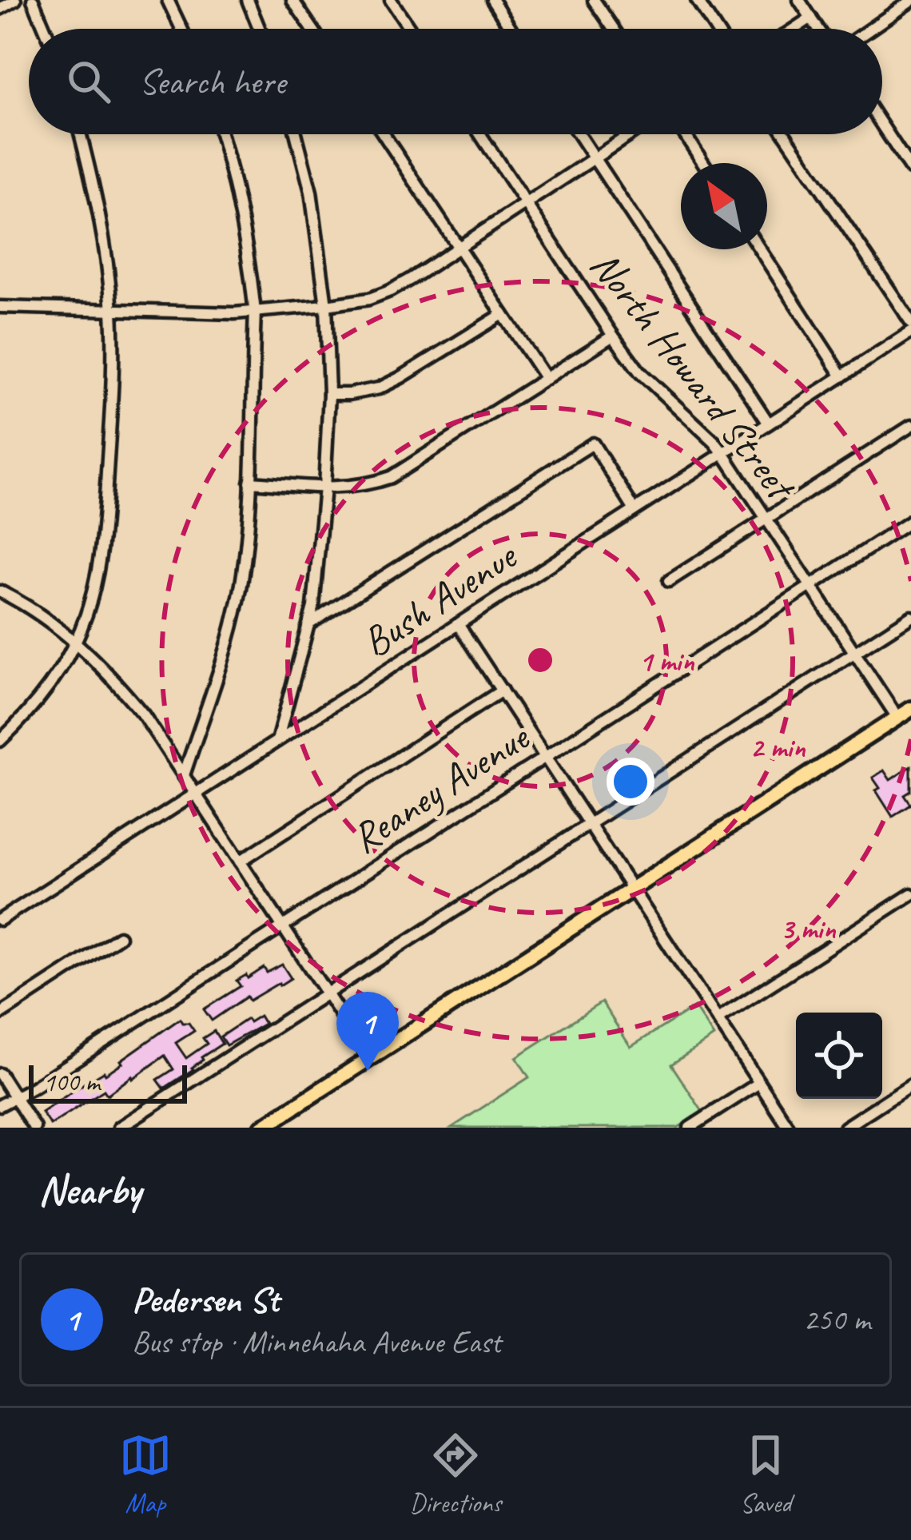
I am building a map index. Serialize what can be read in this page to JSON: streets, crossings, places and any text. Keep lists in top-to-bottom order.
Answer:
{
  "streets": {
    "street": ["North Howard Street", "Bush Avenue", "Reaney Avenue"]
  },
  "crossings": [
    ["North Howard Street", "Bush Avenue"],
    ["North Howard Street", "Reaney Avenue"]
  ],
  "scale_bar": "100 m",
  "north": "top left",
  "page": {
    "search": "Search here",
    "pins": "1",
    "scale": "100 m",
    "heading": "Nearby",
    "list": [
      {
        "mark": "1",
        "name": "Pedersen St",
        "note": "Bus stop · Minnehaha Avenue East",
        "value": "250 m"
      }
    ],
    "nav": ["Map", "Directions", "Saved"]
  },
  "rings": ["1 min", "2 min", "3 min"]
}
